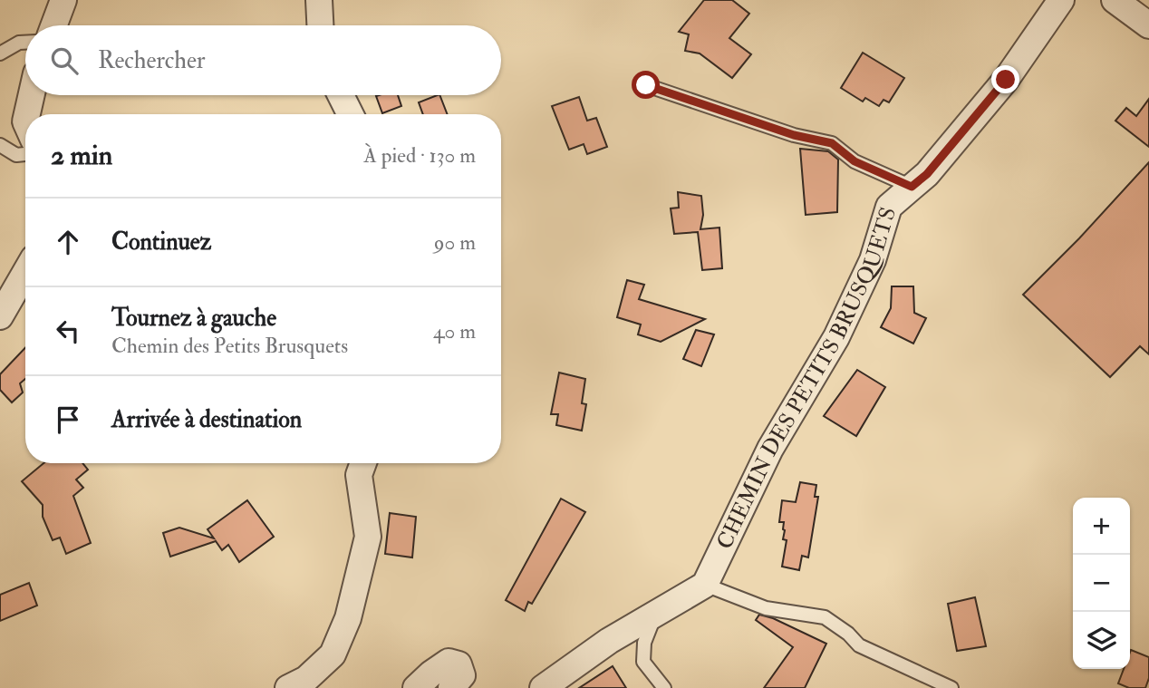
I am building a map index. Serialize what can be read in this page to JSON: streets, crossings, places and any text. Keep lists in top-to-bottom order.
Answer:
{
  "streets": {
    "street": ["CHEMIN DES PETITS BRUSQUETS"]
  },
  "page": {
    "search": "Rechercher",
    "heading": ["2 min", "À pied · 130 m"],
    "list": [
      ["Continuez", "90 m"],
      ["Tournez à gauche", "Chemin des Petits Brusquets", "40 m"],
      "Arrivée à destination"
    ],
    "map_buttons": ["+", "−"]
  }
}
